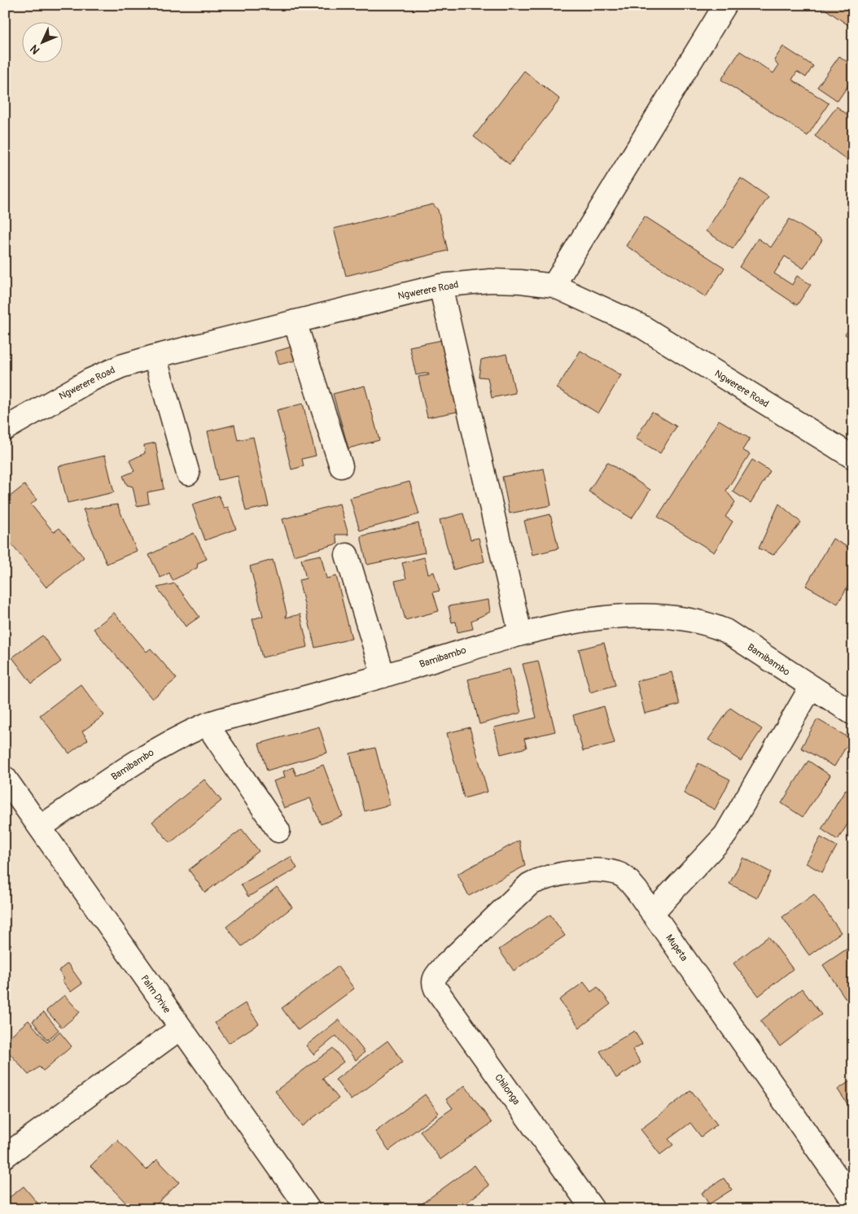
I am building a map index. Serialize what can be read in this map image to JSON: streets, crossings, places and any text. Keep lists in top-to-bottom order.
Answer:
{
  "streets": {
    "street": [
      "Ngwerere Road",
      "Bamibambo",
      "Mupeta",
      "Palm Drive",
      "Chilonga"
    ]
  },
  "crossings": [
    ["Bamibambo", "Palm Drive"],
    ["Mupeta", "Chilonga"]
  ],
  "north": "bottom left"
}
